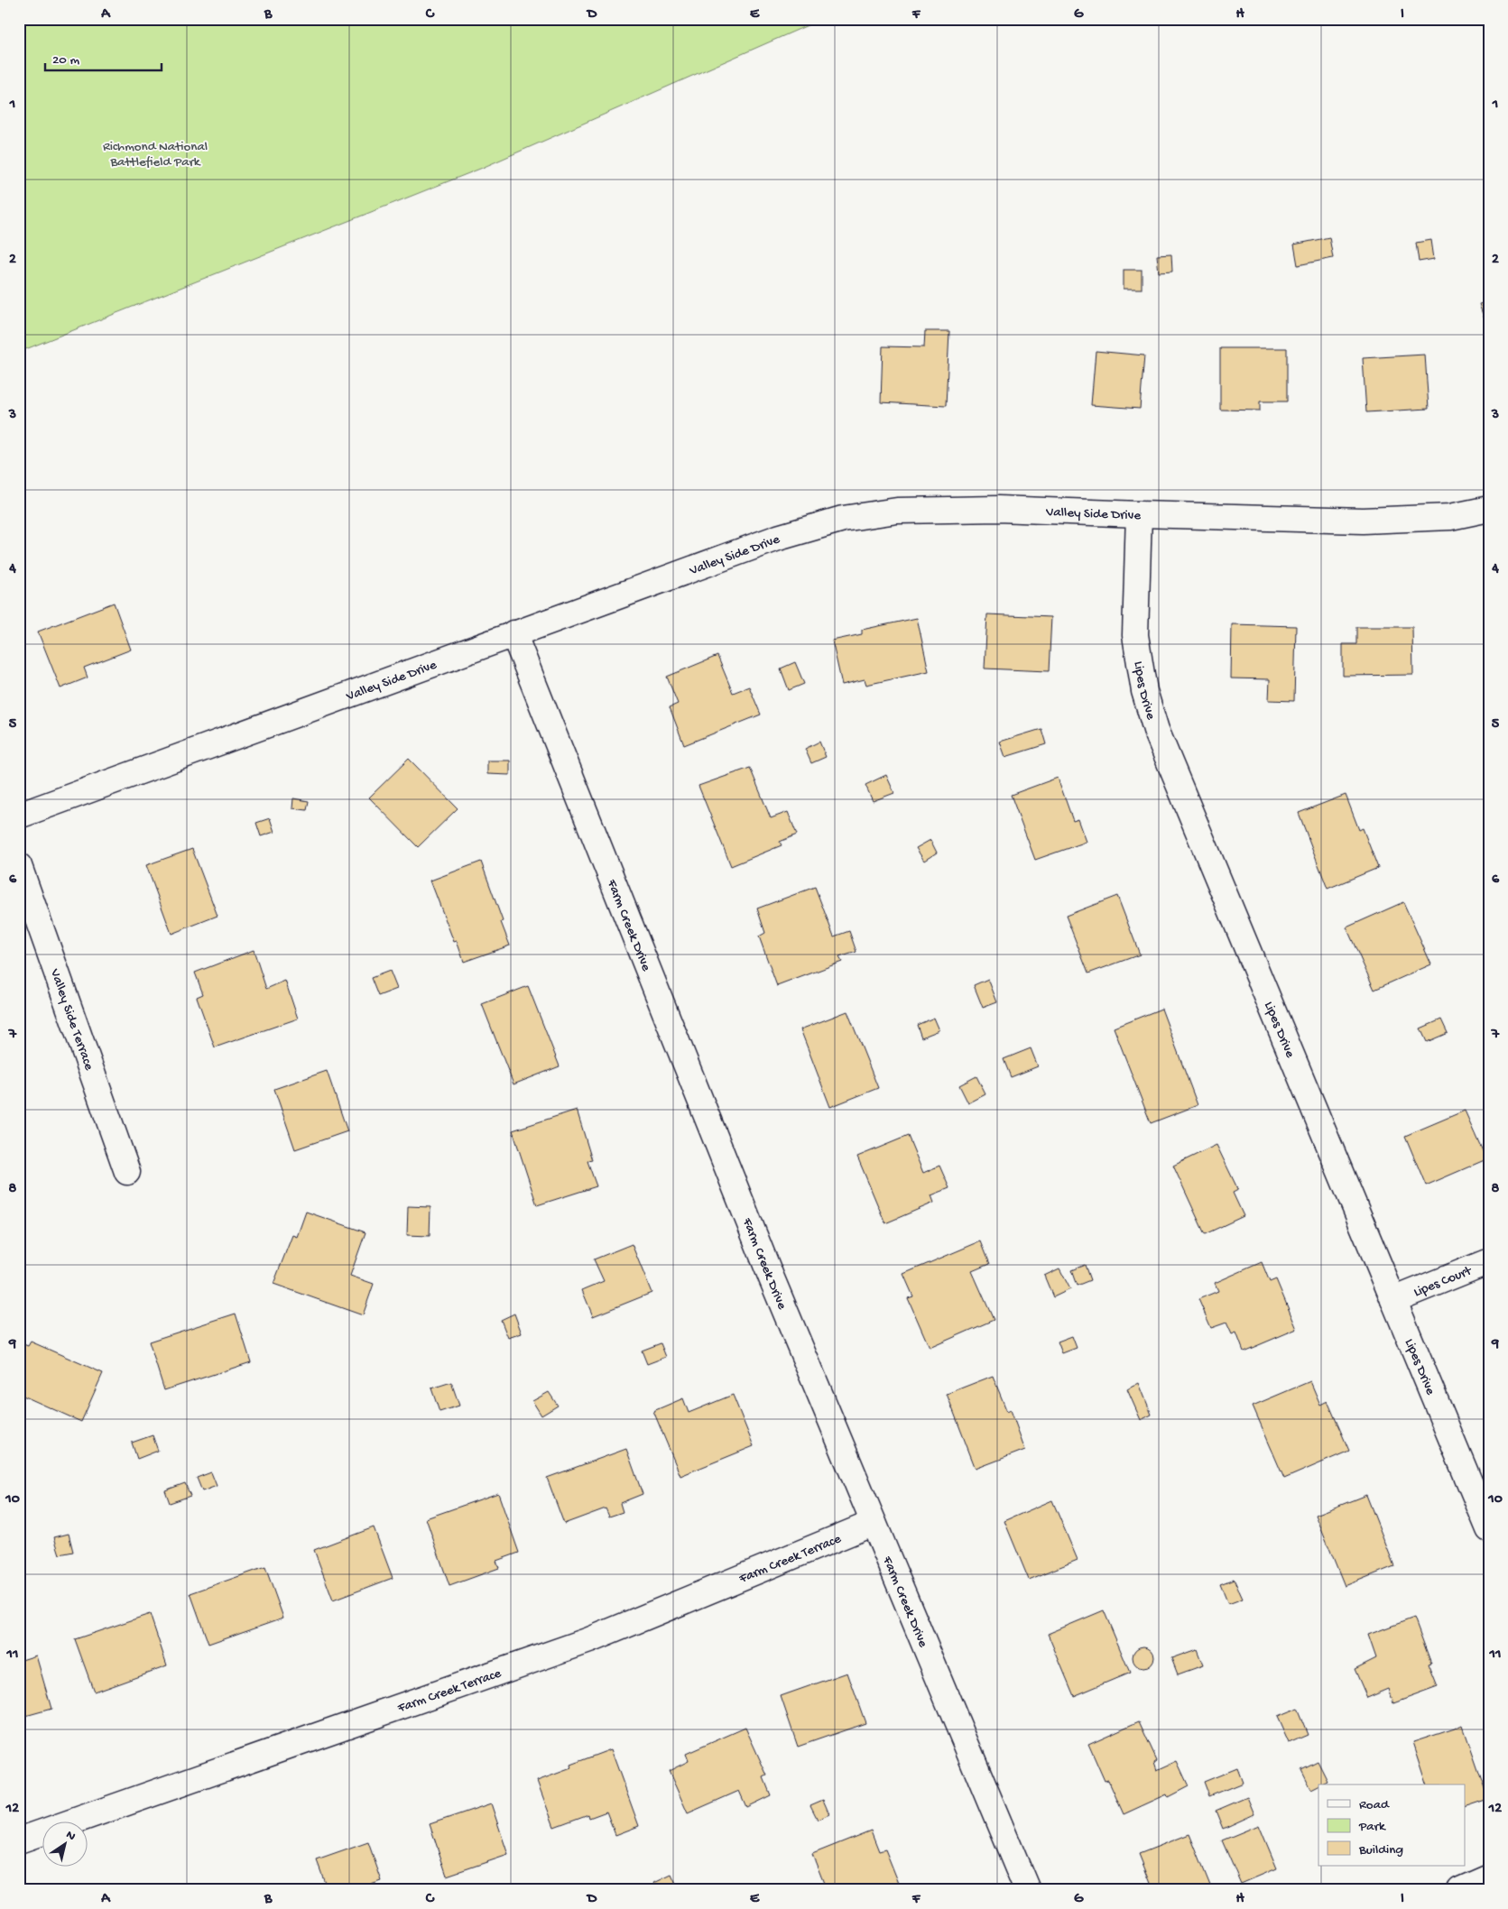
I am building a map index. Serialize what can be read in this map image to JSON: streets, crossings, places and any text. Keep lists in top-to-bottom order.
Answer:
{
  "streets": {
    "street": [
      "Valley Side Drive",
      "Lipes Drive",
      "Farm Creek Drive",
      "Valley Side Terrace",
      "Lipes Court",
      "Farm Creek Terrace"
    ]
  },
  "crossings": [
    ["Valley Side Drive", "Lipes Drive"],
    ["Valley Side Drive", "Farm Creek Drive"],
    ["Lipes Drive", "Lipes Court"],
    ["Farm Creek Drive", "Farm Creek Terrace"]
  ],
  "parks": ["Richmond National Battlefield Park"],
  "legend": ["Road", "Park", "Building"],
  "scale_bar": "20 m",
  "north": "top right",
  "grid": {
    "columns": [
      "A",
      "B",
      "C",
      "D",
      "E",
      "F",
      "G",
      "H",
      "I"
    ],
    "rows": [
      "1",
      "2",
      "3",
      "4",
      "5",
      "6",
      "7",
      "8",
      "9",
      "10",
      "11",
      "12"
    ]
  }
}
